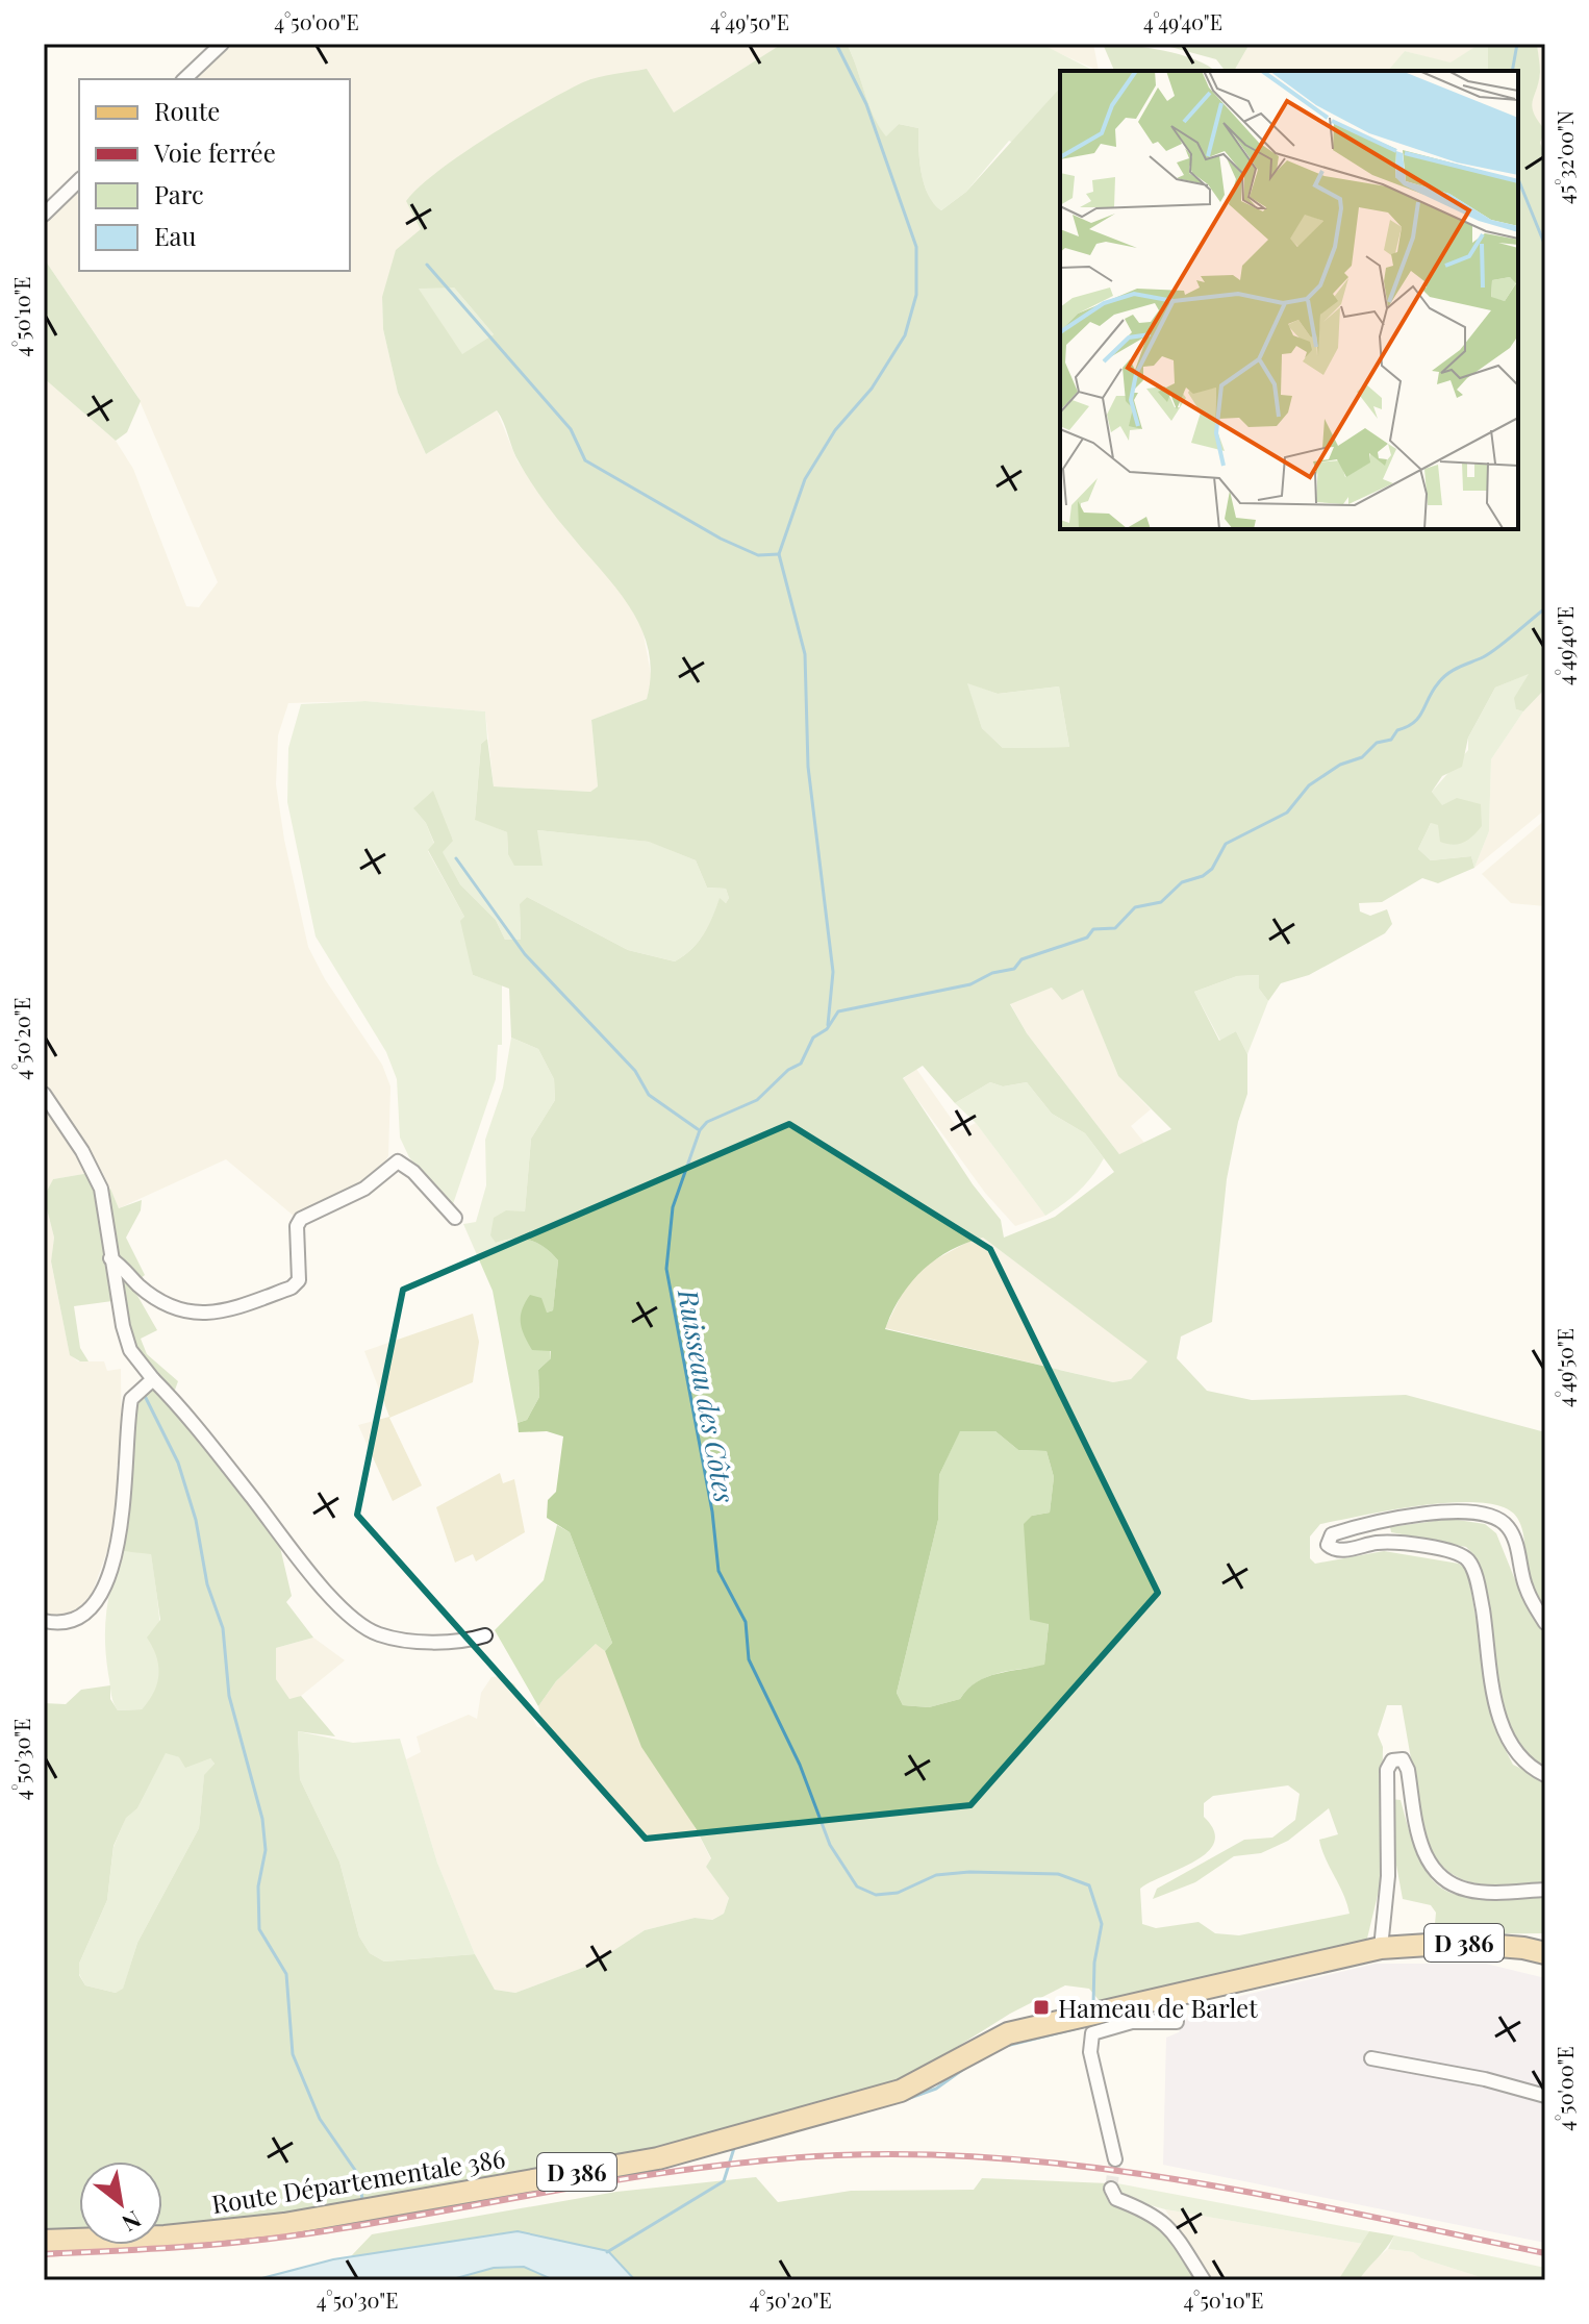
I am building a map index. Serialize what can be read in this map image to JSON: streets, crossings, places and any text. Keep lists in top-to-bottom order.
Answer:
{
  "streets": {
    "main road": ["D 386", "Route Départementale 386"]
  },
  "water": ["Ruisseau des Côtes"],
  "places": {
    "transit": ["Hameau de Barlet"]
  },
  "legend": [
    "Route",
    "Voie ferrée",
    "Parc",
    "Eau"
  ],
  "north": "bottom right",
  "coordinates": [
    "4°50'00\"E",
    "4°49'50\"E",
    "4°49'40\"E",
    "45°32'00\"N",
    "4°50'10\"E",
    "4°50'20\"E",
    "4°50'30\"E"
  ]
}
